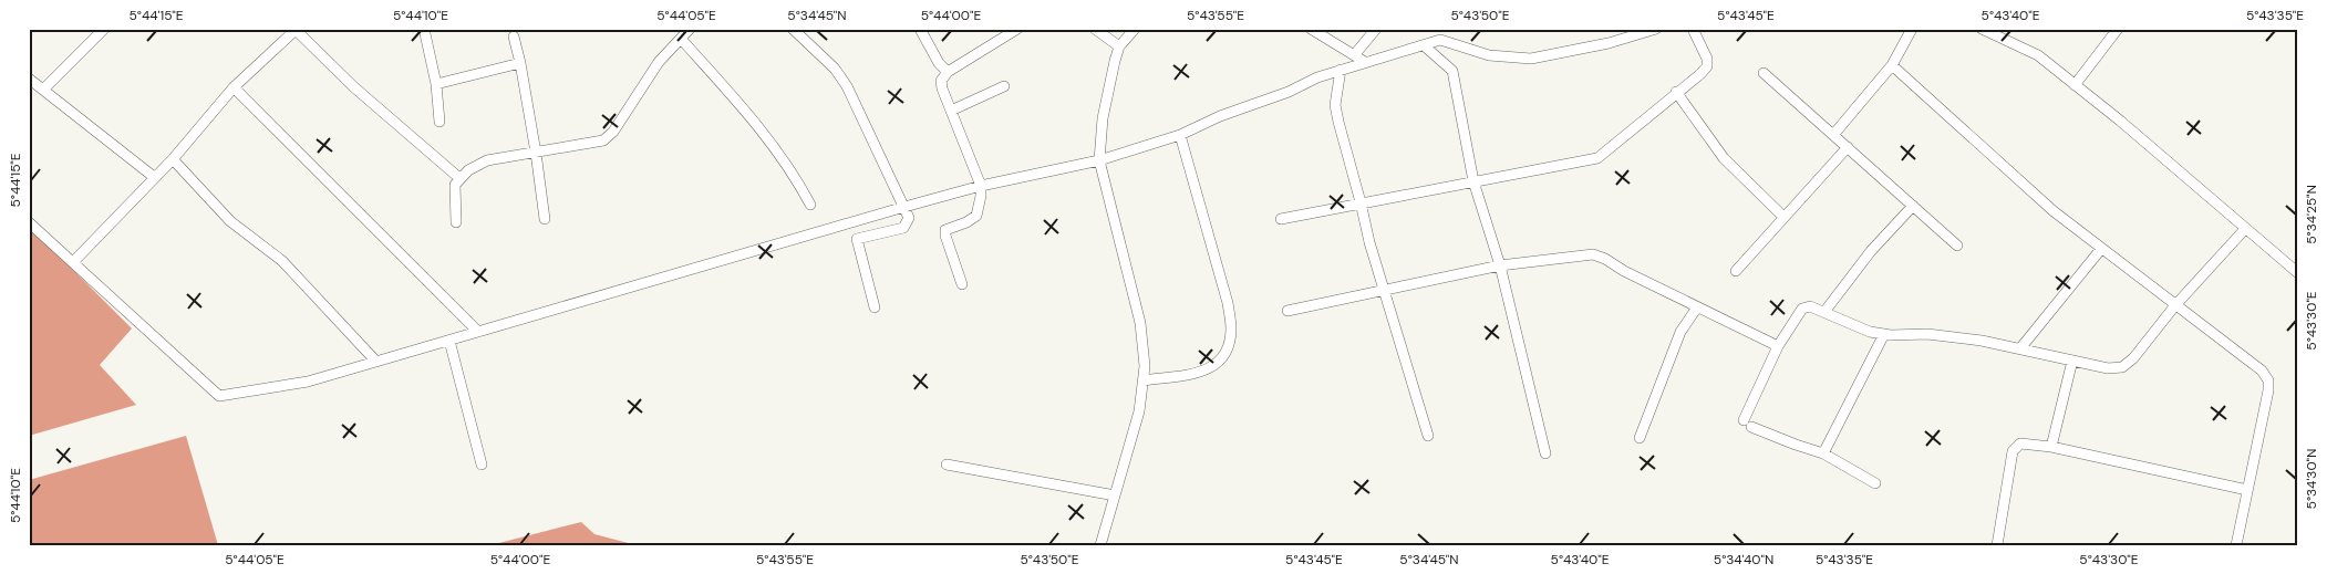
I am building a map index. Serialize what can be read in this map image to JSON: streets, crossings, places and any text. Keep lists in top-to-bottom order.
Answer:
{
  "coordinates": [
    "5°44'15\"E",
    "5°44'10\"E",
    "5°44'05\"E",
    "5°34'45\"N",
    "5°44'00\"E",
    "5°43'55\"E",
    "5°43'50\"E",
    "5°43'45\"E",
    "5°43'40\"E",
    "5°43'35\"E",
    "5°34'25\"N",
    "5°43'30\"E",
    "5°34'30\"N",
    "5°34'40\"N"
  ]
}
